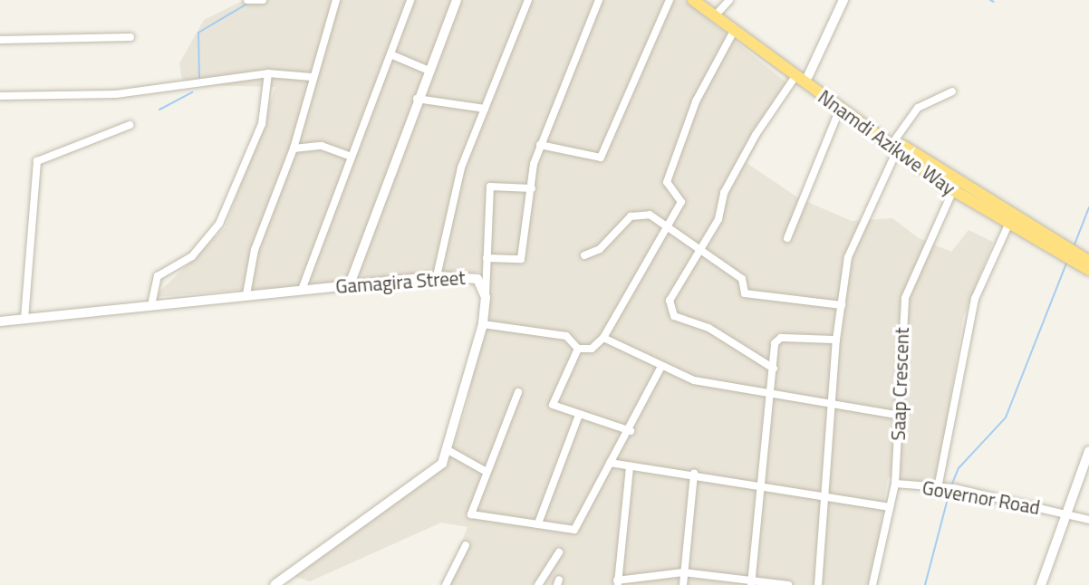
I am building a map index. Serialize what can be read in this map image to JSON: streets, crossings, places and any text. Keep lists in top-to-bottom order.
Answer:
{
  "streets": {
    "highway": ["Nnamdi Azikwe Way"],
    "street": ["Gamagira Street", "Saap Crescent", "Governor Road"]
  },
  "crossings": [
    ["Nnamdi Azikwe Way", "Saap Crescent"],
    ["Saap Crescent", "Governor Road"]
  ]
}
